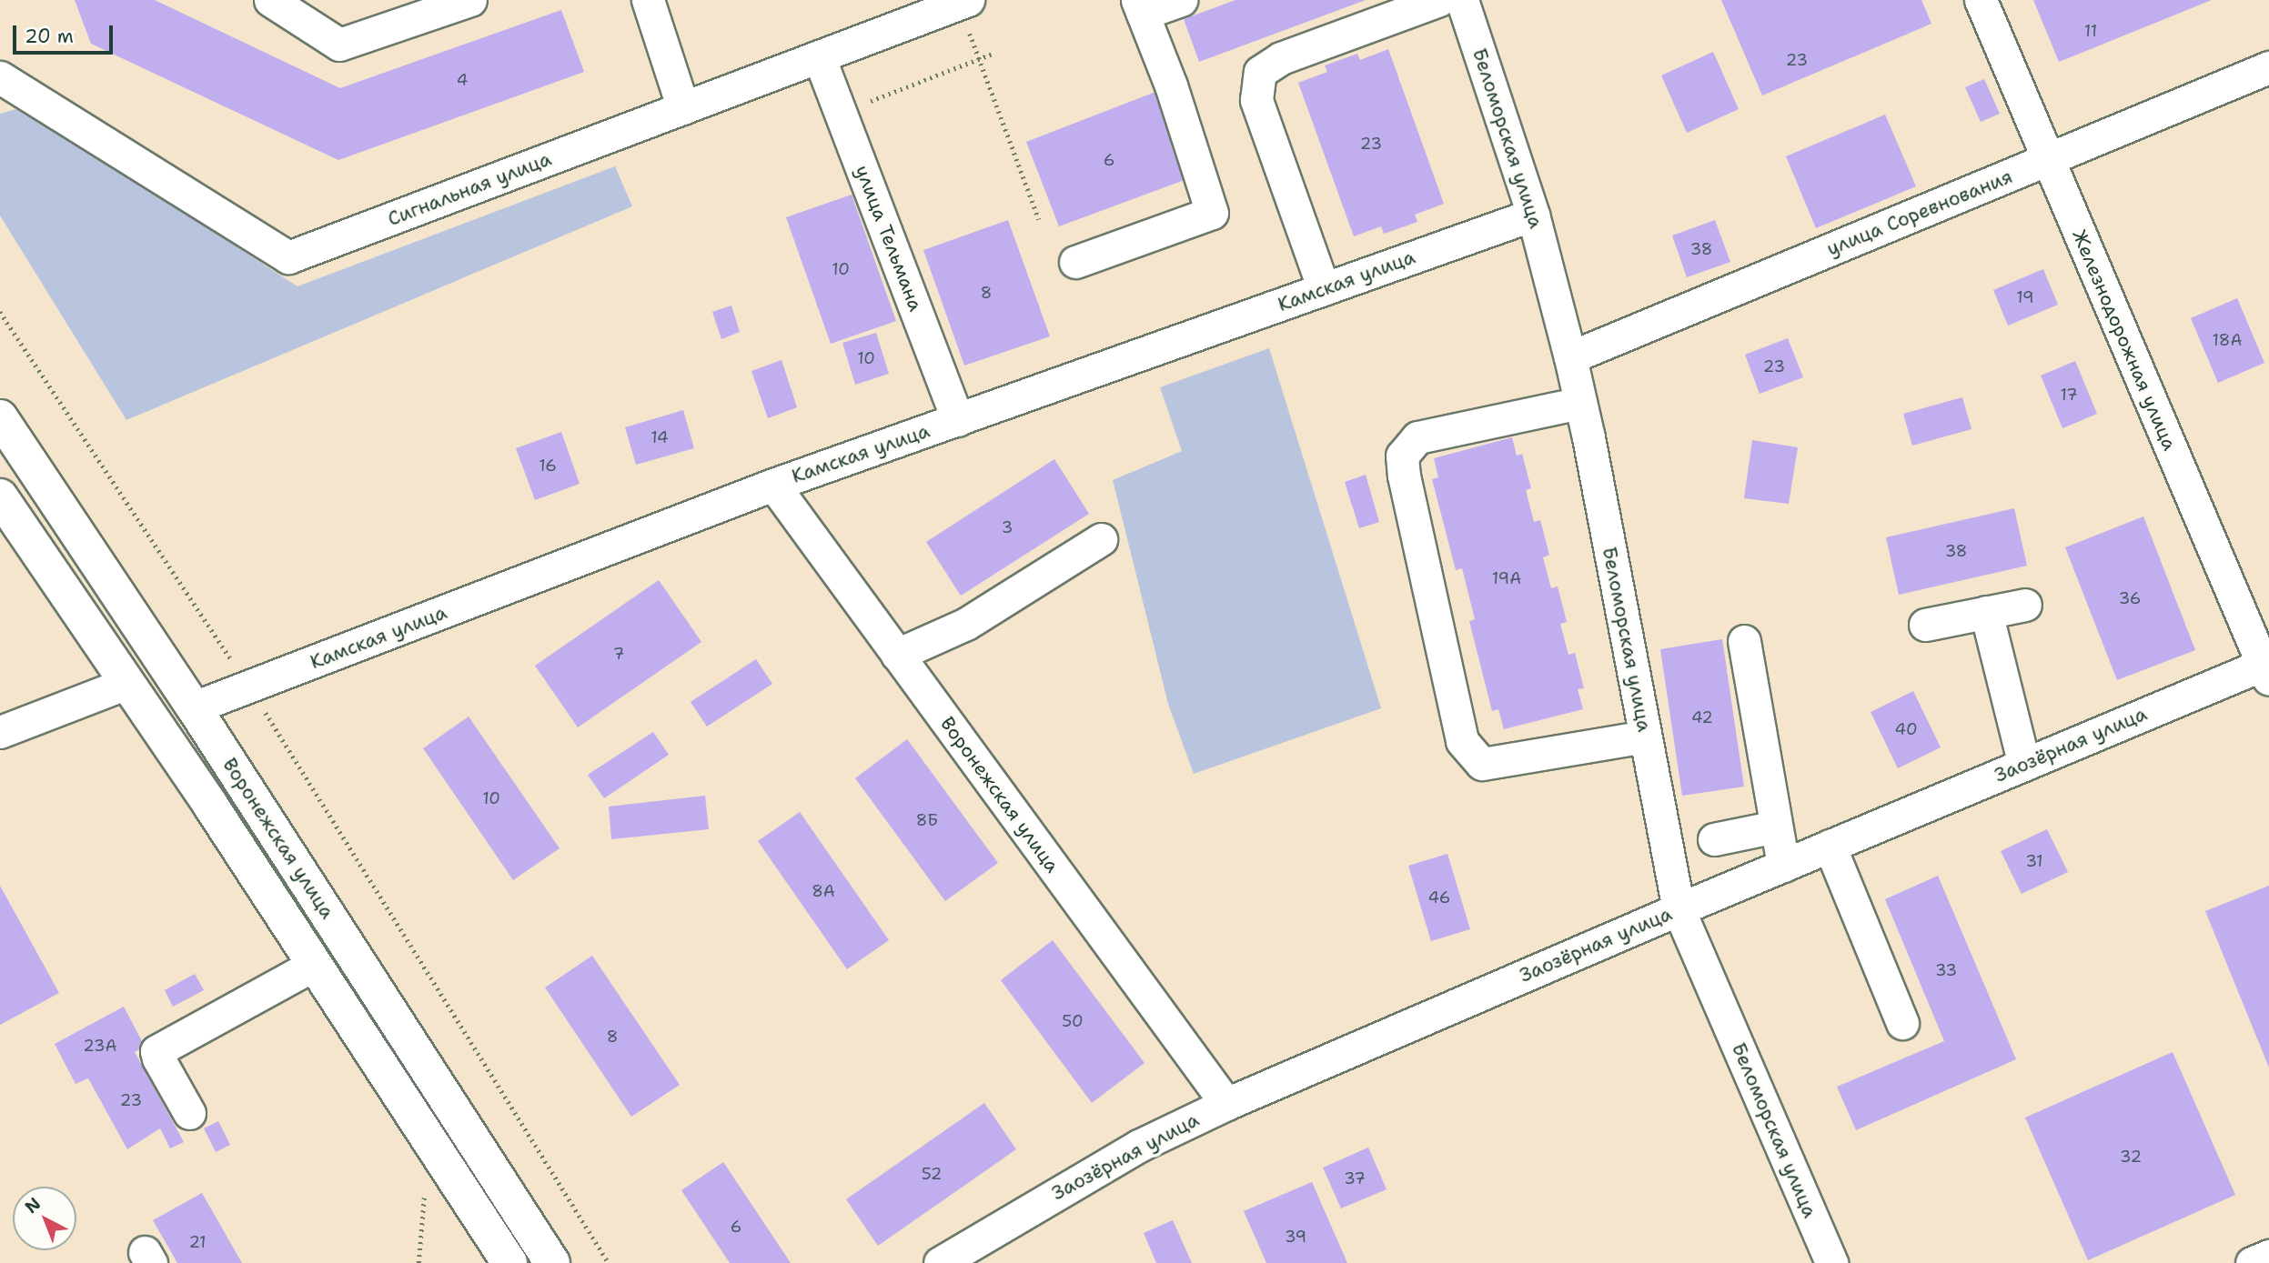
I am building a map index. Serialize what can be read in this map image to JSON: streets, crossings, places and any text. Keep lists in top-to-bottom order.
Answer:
{
  "streets": {
    "main road": ["Воронежская улица"],
    "street": [
      "Беломорская улица",
      "Сигнальная улица",
      "улица Соревнования",
      "улица Тельмана",
      "Камская улица",
      "Железнодорожная улица",
      "Заозёрная улица"
    ]
  },
  "crossings": [
    ["Беломорская улица", "улица Соревнования"],
    ["Беломорская улица", "Камская улица"],
    ["Беломорская улица", "Заозёрная улица"],
    ["Сигнальная улица", "улица Тельмана"],
    ["улица Соревнования", "Железнодорожная улица"],
    ["улица Тельмана", "Камская улица"],
    ["Камская улица", "Воронежская улица"],
    ["Железнодорожная улица", "Заозёрная улица"],
    ["Заозёрная улица", "Воронежская улица"]
  ],
  "house_numbers": [
    "11",
    "23",
    "4",
    "23",
    "6",
    "38",
    "10",
    "8",
    "19",
    "18А",
    "10",
    "23",
    "17",
    "14",
    "16",
    "3",
    "38",
    "19А",
    "36",
    "7",
    "42",
    "40",
    "10",
    "8Б",
    "31",
    "8А",
    "46",
    "33",
    "50",
    "8",
    "23А",
    "23",
    "32",
    "52",
    "37",
    "6",
    "39",
    "21"
  ],
  "scale_bar": "20 m",
  "north": "top left"
}
